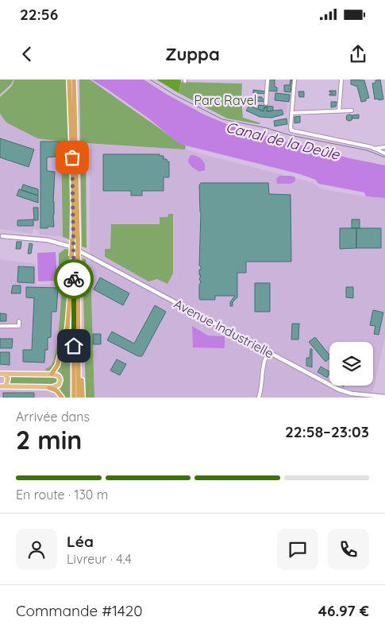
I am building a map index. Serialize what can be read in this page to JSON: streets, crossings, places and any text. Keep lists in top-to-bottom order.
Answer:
{
  "streets": {
    "street": ["Avenue Industrielle"]
  },
  "water": ["Canal de la Deûle"],
  "parks": ["Parc Ravel"],
  "page": {
    "status": "22:56",
    "header": "Zuppa",
    "heading": ["2 min", "Arrivée dans", "22:58–23:03"],
    "panel": [
      "Léa",
      "Livreur · 4.4",
      "Commande #1420",
      "46.97 €"
    ],
    "bar": "En route · 130 m"
  }
}
